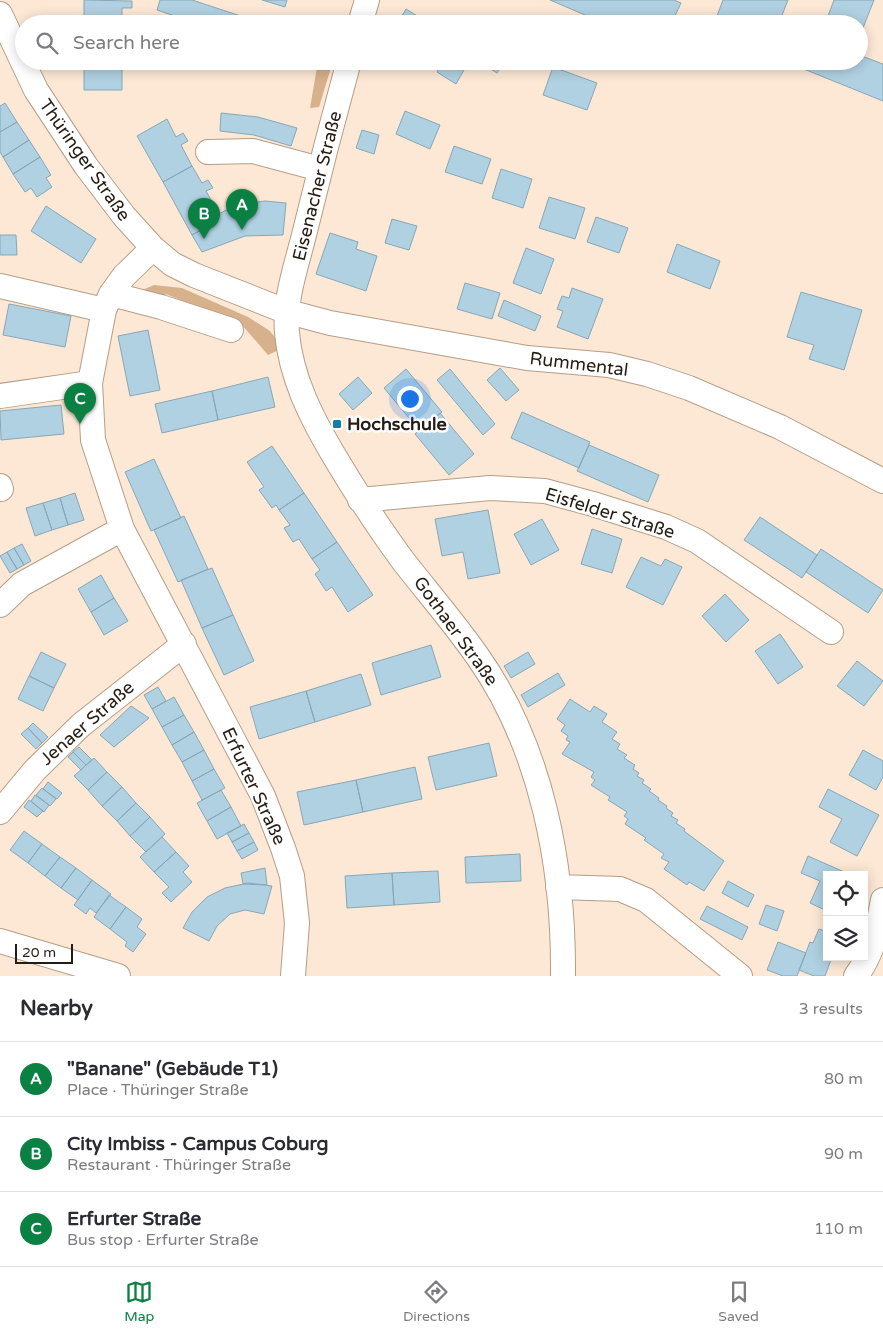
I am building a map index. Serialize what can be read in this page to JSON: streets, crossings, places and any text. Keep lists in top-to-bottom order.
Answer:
{
  "streets": {
    "street": [
      "Thüringer Straße",
      "Eisenacher Straße",
      "Rummental",
      "Eisfelder Straße",
      "Gothaer Straße",
      "Jenaer Straße",
      "Erfurter Straße"
    ]
  },
  "crossings": [
    ["Thüringer Straße", "Eisenacher Straße"],
    ["Thüringer Straße", "Rummental"],
    ["Thüringer Straße", "Gothaer Straße"],
    ["Thüringer Straße", "Erfurter Straße"],
    ["Eisenacher Straße", "Rummental"],
    ["Eisenacher Straße", "Gothaer Straße"],
    ["Rummental", "Gothaer Straße"],
    ["Eisfelder Straße", "Gothaer Straße"],
    ["Jenaer Straße", "Erfurter Straße"]
  ],
  "places": {
    "transit": ["Hochschule"]
  },
  "scale_bar": "20 m",
  "page": {
    "search": "Search here",
    "pins": ["A", "B", "C"],
    "scale": "20 m",
    "heading": ["Nearby", "3 results"],
    "list": [
      {
        "mark": "A",
        "name": "\"Banane\" (Gebäude T1)",
        "note": "Place · Thüringer Straße",
        "value": "80 m"
      },
      {
        "mark": "B",
        "name": "City Imbiss - Campus Coburg",
        "note": "Restaurant · Thüringer Straße",
        "value": "90 m"
      },
      {
        "mark": "C",
        "name": "Erfurter Straße",
        "note": "Bus stop · Erfurter Straße",
        "value": "110 m"
      }
    ],
    "nav": ["Map", "Directions", "Saved"]
  }
}
